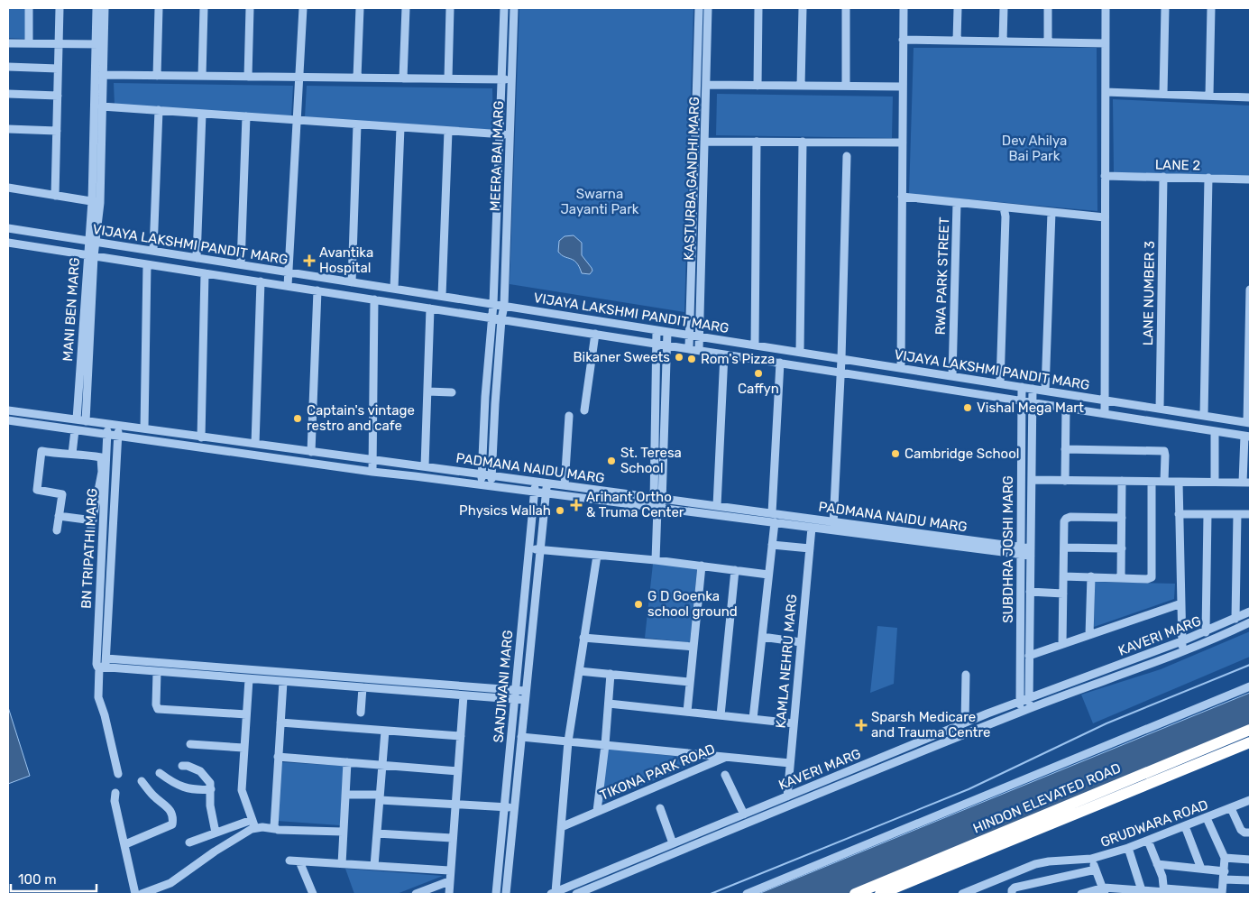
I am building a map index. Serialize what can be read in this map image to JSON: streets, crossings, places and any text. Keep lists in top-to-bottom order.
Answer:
{
  "streets": {
    "highway": ["HINDON ELEVATED ROAD"],
    "street": [
      "MEERA BAI MARG",
      "LANE 2",
      "KASTURBA GANDHI MARG",
      "VIJAYA LAKSHMI PANDIT MARG",
      "RWA PARK STREET",
      "LANE NUMBER 3",
      "MANI BEN MARG",
      "PADMANA NAIDU MARG",
      "BN TRIPATHI MARG",
      "SUBDHRA JOSHI MARG",
      "KAVERI MARG",
      "KAMLA NEHRU MARG",
      "SANJIWANI MARG",
      "TIKONA PARK ROAD",
      "GRUDWARA ROAD"
    ]
  },
  "crossings": [
    ["MEERA BAI MARG", "VIJAYA LAKSHMI PANDIT MARG"],
    ["MEERA BAI MARG", "PADMANA NAIDU MARG"],
    ["LANE 2", "LANE NUMBER 3"],
    ["KASTURBA GANDHI MARG", "VIJAYA LAKSHMI PANDIT MARG"],
    ["VIJAYA LAKSHMI PANDIT MARG", "RWA PARK STREET"],
    ["VIJAYA LAKSHMI PANDIT MARG", "LANE NUMBER 3"],
    ["VIJAYA LAKSHMI PANDIT MARG", "MANI BEN MARG"],
    ["VIJAYA LAKSHMI PANDIT MARG", "SUBDHRA JOSHI MARG"],
    ["PADMANA NAIDU MARG", "BN TRIPATHI MARG"],
    ["PADMANA NAIDU MARG", "SUBDHRA JOSHI MARG"],
    ["PADMANA NAIDU MARG", "KAMLA NEHRU MARG"],
    ["PADMANA NAIDU MARG", "SANJIWANI MARG"],
    ["SUBDHRA JOSHI MARG", "KAVERI MARG"],
    ["KAVERI MARG", "KAMLA NEHRU MARG"],
    ["KAMLA NEHRU MARG", "TIKONA PARK ROAD"]
  ],
  "parks": ["Dev Ahilya Bai Park", "Swarna Jayanti Park"],
  "places": {
    "health": ["Avantika Hospital", "Arihant Ortho & Truma Center", "Sparsh Medicare and Trauma Centre"],
    "other": [
      "Bikaner Sweets",
      "Rom's Pizza",
      "Caffyn",
      "Vishal Mega Mart",
      "Captain's vintage restro and cafe",
      "Cambridge School",
      "St. Teresa School",
      "Physics Wallah",
      "G D Goenka school ground"
    ]
  },
  "scale_bar": "100 m"
}
